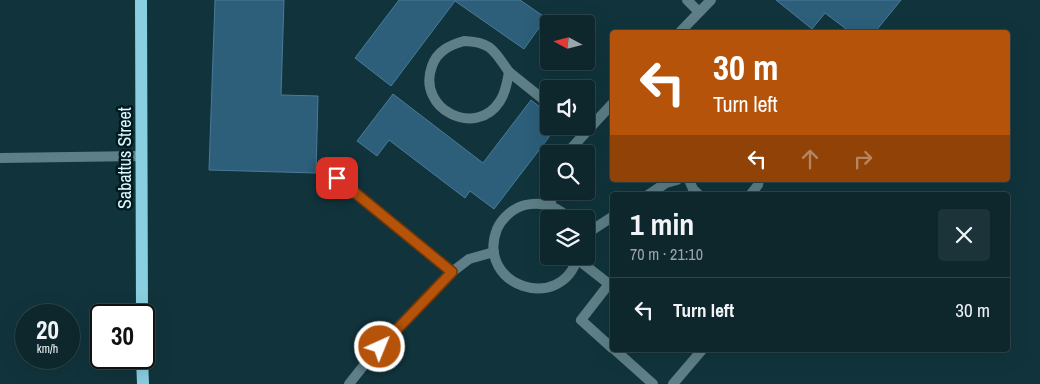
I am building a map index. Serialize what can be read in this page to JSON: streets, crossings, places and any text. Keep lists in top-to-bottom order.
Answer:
{
  "streets": {
    "main road": ["Sabattus Street"]
  },
  "north": "left",
  "page": {
    "turn": ["30 m", "Turn left"],
    "heading": ["1 min", "70 m · 21:10"],
    "list": [
      {
        "name": "Turn left",
        "value": "30 m"
      }
    ],
    "speed": "20 km/h",
    "limit": "30"
  }
}
